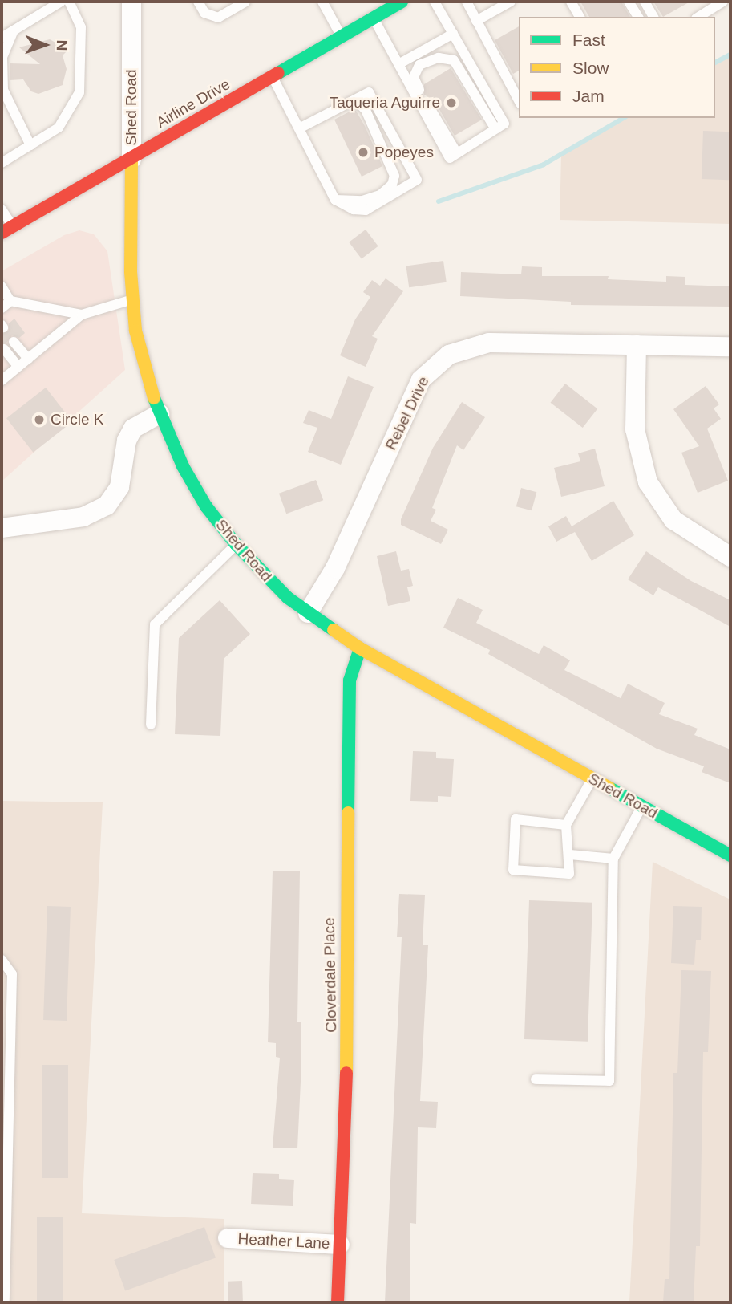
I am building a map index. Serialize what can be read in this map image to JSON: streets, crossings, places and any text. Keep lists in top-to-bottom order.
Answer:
{
  "streets": {
    "street": [
      "Airline Drive",
      "Shed Road",
      "Rebel Drive",
      "Cloverdale Place",
      "Heather Lane"
    ]
  },
  "crossings": [
    ["Airline Drive", "Shed Road"],
    ["Shed Road", "Rebel Drive"],
    ["Shed Road", "Cloverdale Place"],
    ["Cloverdale Place", "Heather Lane"]
  ],
  "places": ["Taqueria Aguirre", "Popeyes", "Circle K"],
  "legend": ["Fast", "Slow", "Jam"],
  "north": "right"
}
